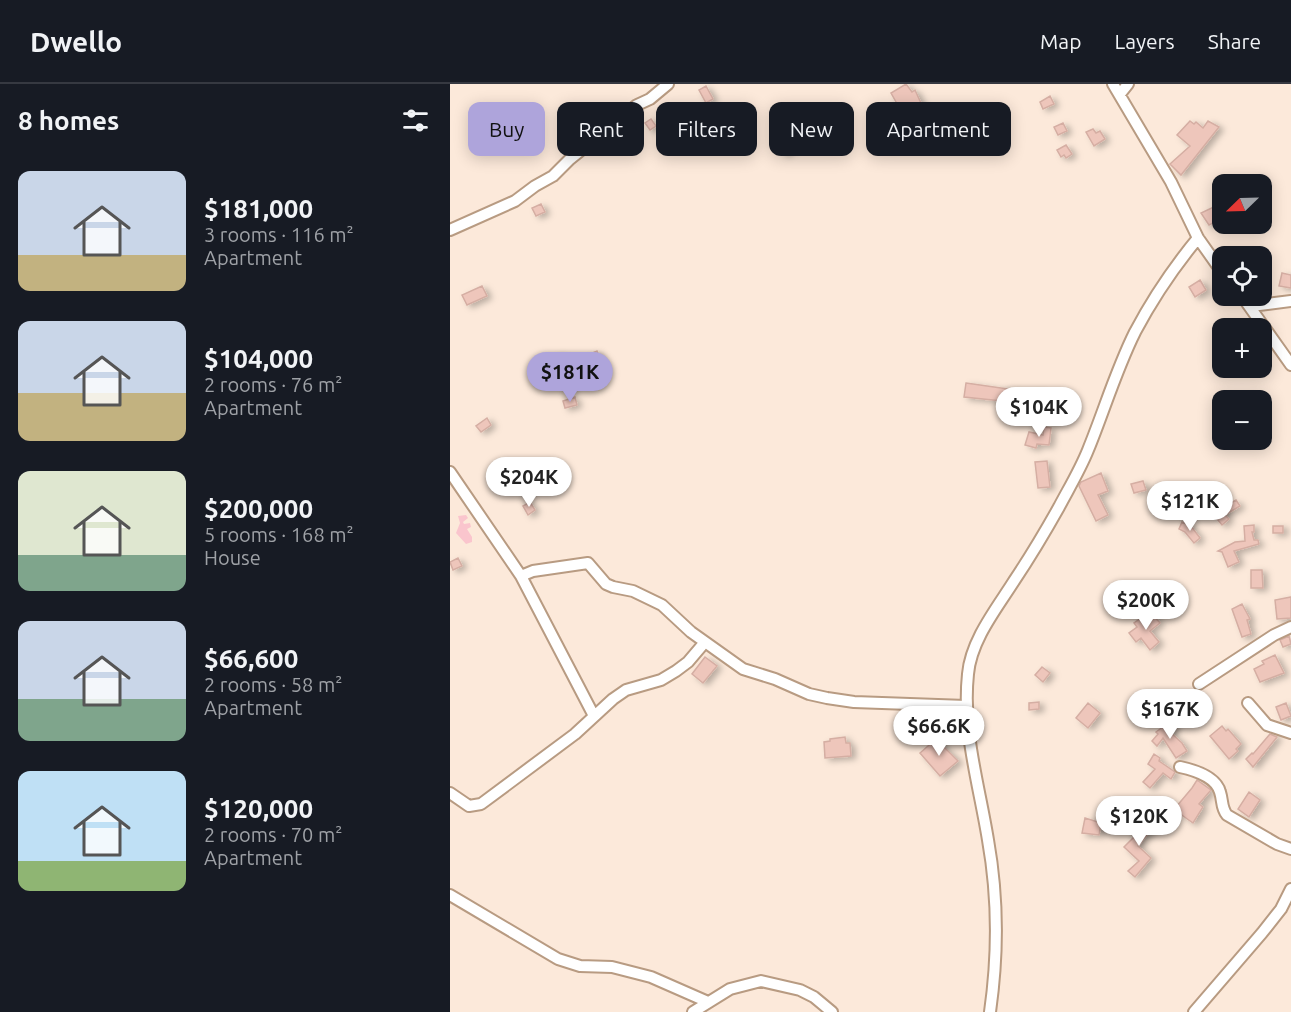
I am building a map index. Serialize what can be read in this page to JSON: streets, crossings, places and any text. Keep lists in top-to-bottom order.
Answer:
{
  "north": "bottom left",
  "page": {
    "header": "Dwello",
    "nav": ["Map", "Layers", "Share"],
    "heading": "8 homes",
    "chip": [
      "Buy",
      "Rent",
      "Filters",
      "New",
      "Apartment"
    ],
    "list": [
      {
        "name": "$181,000",
        "note": "3 rooms · 116 m² · Apartment"
      },
      {
        "name": "$104,000",
        "note": "2 rooms · 76 m² · Apartment"
      },
      {
        "name": "$200,000",
        "note": "5 rooms · 168 m² · House"
      },
      {
        "name": "$66,600",
        "note": "2 rooms · 58 m² · Apartment"
      },
      {
        "name": "$120,000",
        "note": "2 rooms · 70 m² · Apartment"
      }
    ],
    "map_buttons": ["+", "−"],
    "price": [
      "$181K",
      "$104K",
      "$204K",
      "$121K",
      "$200K",
      "$167K",
      "$66.6K",
      "$120K"
    ]
  }
}
